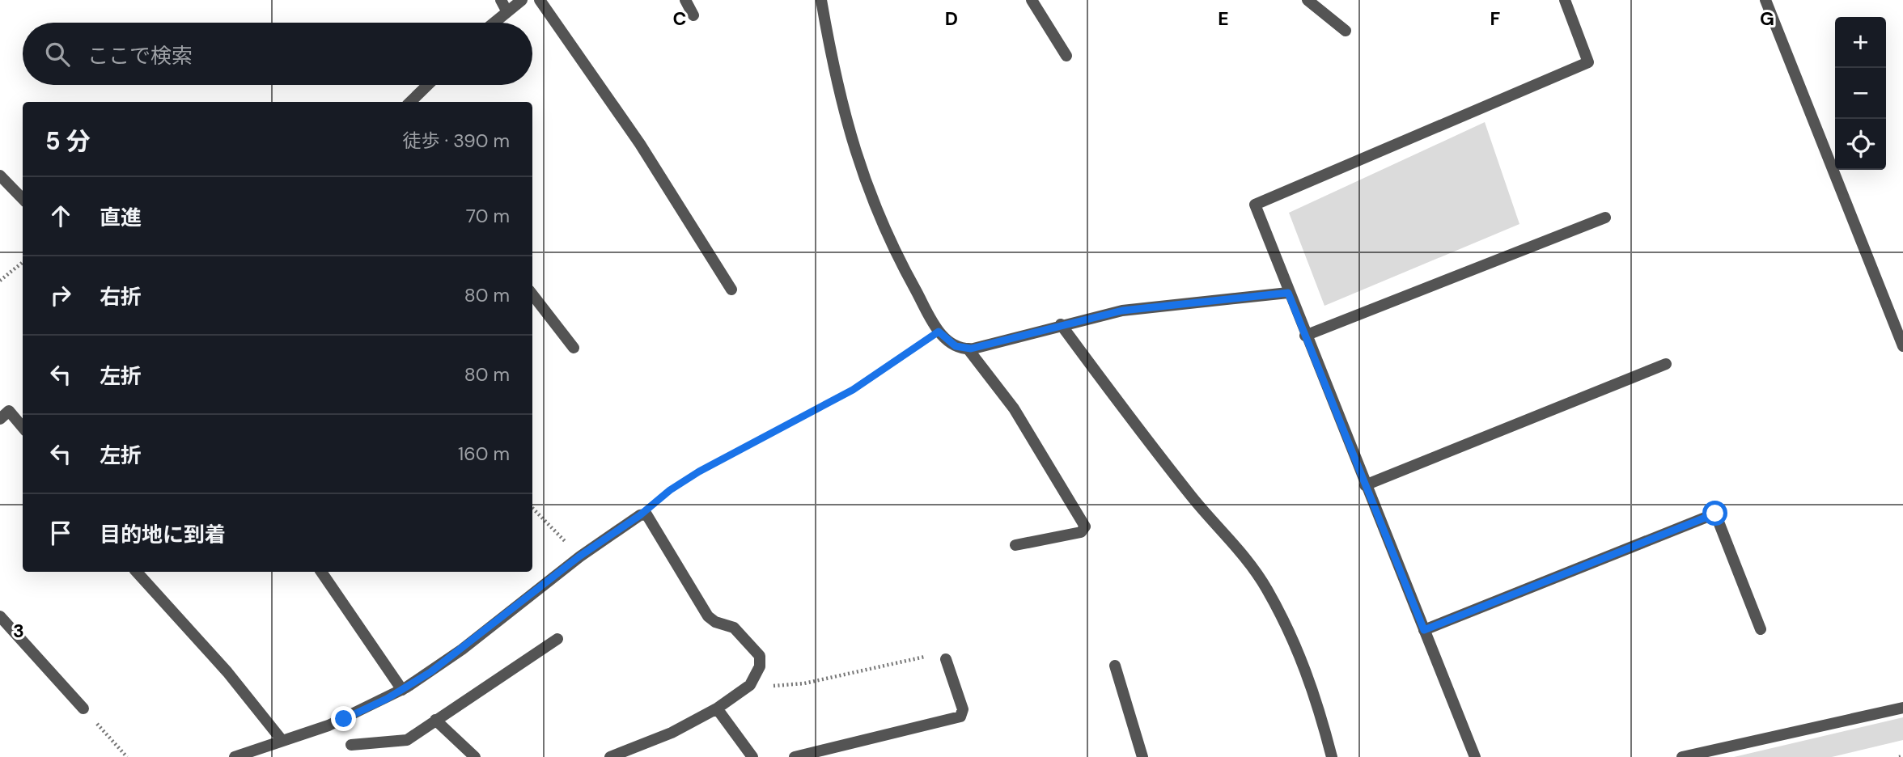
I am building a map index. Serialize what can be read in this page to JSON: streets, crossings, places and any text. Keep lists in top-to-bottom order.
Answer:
{
  "page": {
    "map_buttons": ["+", "−"],
    "search": "ここで検索",
    "heading": ["5 分", "徒歩 · 390 m"],
    "list": [
      ["直進", "70 m"],
      ["右折", "80 m"],
      ["左折", "80 m"],
      ["左折", "160 m"],
      "目的地に到着"
    ]
  },
  "grid": {
    "columns": [
      "C",
      "D",
      "E",
      "F",
      "G"
    ],
    "rows": ["3"]
  }
}
